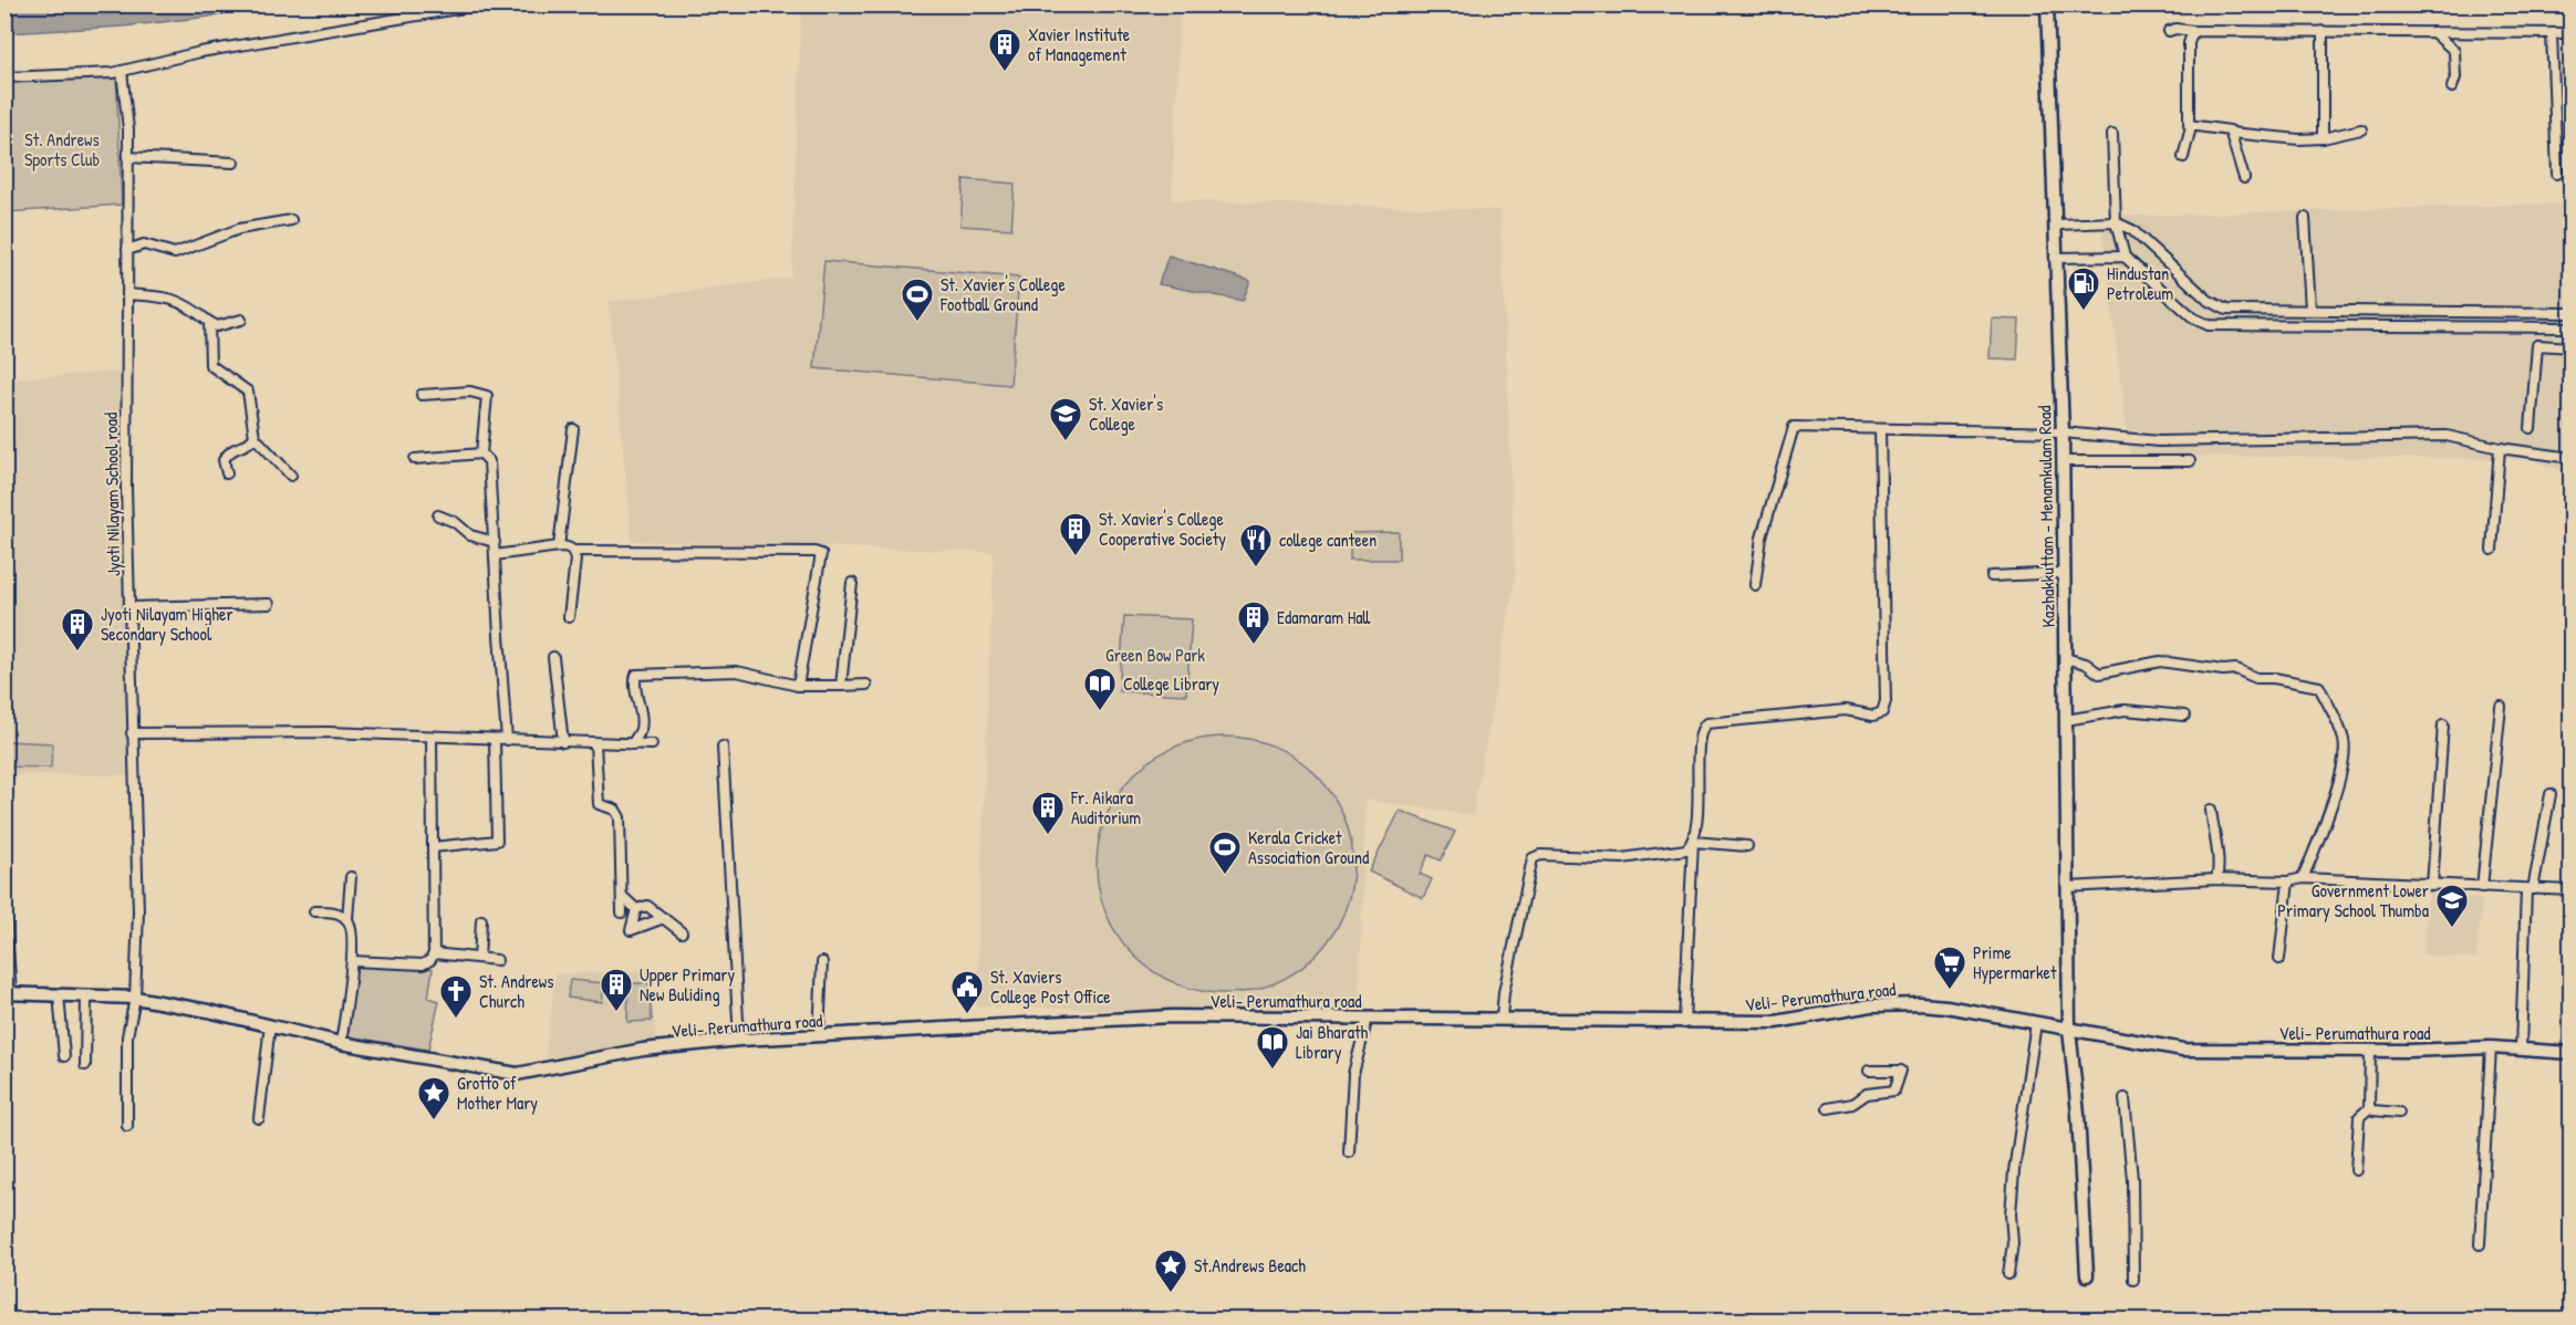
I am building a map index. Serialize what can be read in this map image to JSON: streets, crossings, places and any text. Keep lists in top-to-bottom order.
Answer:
{
  "streets": {
    "main road": ["Kazhakkuttam - Menamkulam Road", "Veli- Perumathura road"],
    "street": ["Jyoti Nilayam School road"]
  },
  "crossings": [
    ["Jyoti Nilayam School road", "Veli- Perumathura road"],
    ["Kazhakkuttam - Menamkulam Road", "Veli- Perumathura road"]
  ],
  "parks": ["St. Andrews Sports Club", "Green Bow Park"],
  "places": {
    "building": [
      "Xavier Institute of Management",
      "St. Xavier's College Cooperative Society",
      "Edamaram Hall",
      "Jyoti Nilayam Higher Secondary School",
      "Fr. Aikara Auditorium",
      "Upper Primary New Buliding"
    ],
    "fuel station": ["Hindustan Petroleum"],
    "sports": ["St. Xavier's College Football Ground", "Kerala Cricket Association Ground"],
    "school or university": ["St. Xavier's College", "Government Lower Primary School Thumba"],
    "restaurant": ["college canteen"],
    "library": ["College Library", "Jai Bharath Library"],
    "supermarket": ["Prime Hypermarket"],
    "public building": ["St. Xaviers College Post Office"],
    "church": ["St. Andrews Church"],
    "place": ["Grotto of Mother Mary", "St.Andrews Beach"]
  }
}
